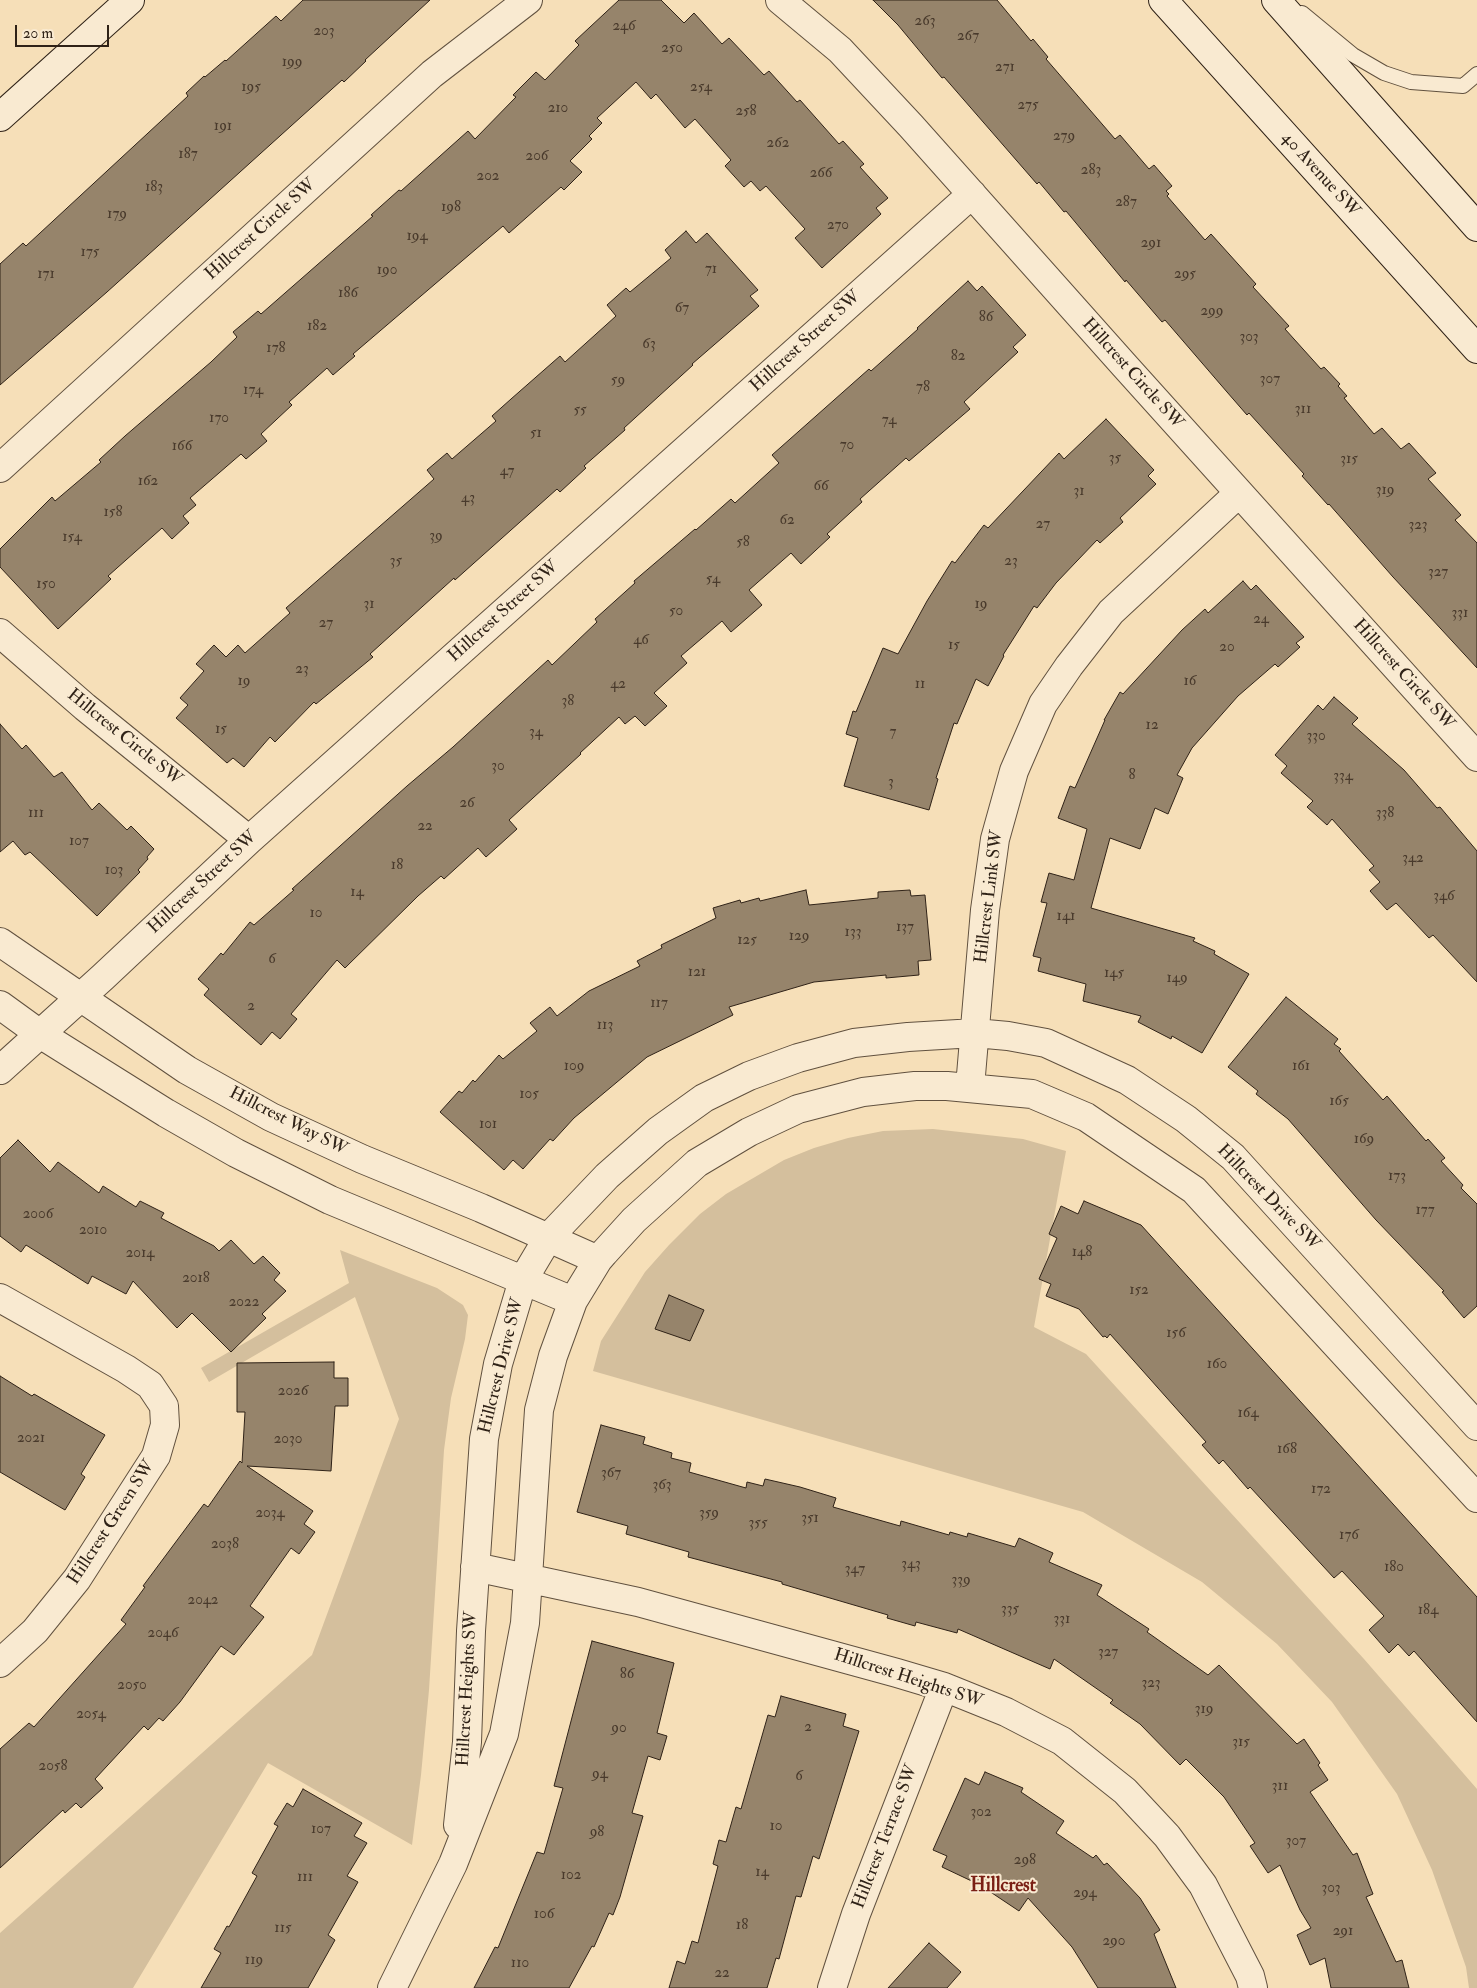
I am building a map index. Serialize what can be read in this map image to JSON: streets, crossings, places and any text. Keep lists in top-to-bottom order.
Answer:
{
  "streets": {
    "street": [
      "40 Avenue SW",
      "Hillcrest Circle SW",
      "Hillcrest Street SW",
      "Hillcrest Link SW",
      "Hillcrest Way SW",
      "Hillcrest Drive SW",
      "Hillcrest Green SW",
      "Hillcrest Heights SW",
      "Hillcrest Terrace SW"
    ]
  },
  "crossings": [
    ["Hillcrest Circle SW", "Hillcrest Street SW"],
    ["Hillcrest Circle SW", "Hillcrest Link SW"],
    ["Hillcrest Street SW", "Hillcrest Way SW"],
    ["Hillcrest Link SW", "Hillcrest Drive SW"],
    ["Hillcrest Way SW", "Hillcrest Drive SW"],
    ["Hillcrest Drive SW", "Hillcrest Heights SW"],
    ["Hillcrest Heights SW", "Hillcrest Terrace SW"]
  ],
  "districts": ["Hillcrest"],
  "house_numbers": [
    "263",
    "246",
    "203",
    "267",
    "250",
    "199",
    "271",
    "195",
    "254",
    "275",
    "210",
    "258",
    "191",
    "279",
    "262",
    "187",
    "206",
    "283",
    "266",
    "202",
    "183",
    "287",
    "198",
    "179",
    "270",
    "194",
    "291",
    "175",
    "71",
    "190",
    "171",
    "295",
    "186",
    "67",
    "299",
    "86",
    "182",
    "303",
    "63",
    "178",
    "82",
    "307",
    "59",
    "78",
    "174",
    "311",
    "55",
    "170",
    "74",
    "51",
    "70",
    "166",
    "35",
    "315",
    "47",
    "162",
    "66",
    "319",
    "31",
    "43",
    "158",
    "62",
    "27",
    "323",
    "39",
    "154",
    "58",
    "35",
    "23",
    "327",
    "54",
    "150",
    "31",
    "19",
    "50",
    "331",
    "24",
    "27",
    "46",
    "15",
    "20",
    "23",
    "19",
    "16",
    "42",
    "11",
    "38",
    "12",
    "15",
    "34",
    "7",
    "330",
    "30",
    "8",
    "334",
    "3",
    "26",
    "111",
    "338",
    "22",
    "107",
    "342",
    "18",
    "103",
    "14",
    "346",
    "10",
    "141",
    "137",
    "133",
    "129",
    "125",
    "6",
    "121",
    "145",
    "149",
    "117",
    "2",
    "113",
    "109",
    "161",
    "105",
    "165",
    "101",
    "169",
    "173",
    "177",
    "2006",
    "2010",
    "148",
    "2014",
    "2018",
    "152",
    "2022",
    "156",
    "160",
    "2026",
    "164",
    "2021",
    "2030",
    "168",
    "367",
    "363",
    "172",
    "2034",
    "359",
    "351",
    "355",
    "176",
    "2038",
    "343",
    "180",
    "347",
    "339",
    "2042",
    "335",
    "184",
    "331",
    "2046",
    "327",
    "86",
    "323",
    "2050",
    "319",
    "2054",
    "2",
    "90",
    "315",
    "2058",
    "94",
    "6",
    "311",
    "302",
    "10",
    "107",
    "98",
    "307",
    "298",
    "14",
    "102",
    "111",
    "303",
    "294",
    "106",
    "18",
    "115",
    "291",
    "290",
    "119",
    "110",
    "22"
  ],
  "scale_bar": "20 m"
}
